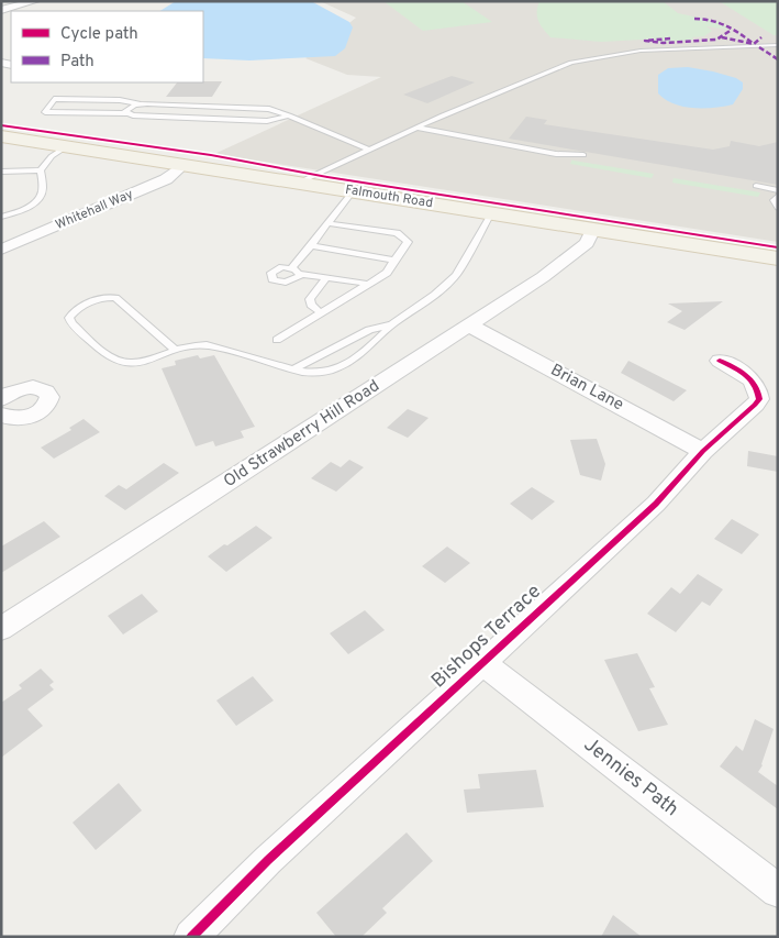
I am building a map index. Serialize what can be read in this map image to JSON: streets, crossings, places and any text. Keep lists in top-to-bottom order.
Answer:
{
  "streets": {
    "main road": ["Falmouth Road"],
    "street": [
      "Whitehall Way",
      "Brian Lane",
      "Old Strawberry Hill Road",
      "Bishops Terrace",
      "Jennies Path"
    ]
  },
  "crossings": [
    ["Falmouth Road", "Whitehall Way"],
    ["Falmouth Road", "Old Strawberry Hill Road"],
    ["Brian Lane", "Old Strawberry Hill Road"],
    ["Brian Lane", "Bishops Terrace"],
    ["Bishops Terrace", "Jennies Path"]
  ],
  "legend": ["Cycle path", "Path"]
}
